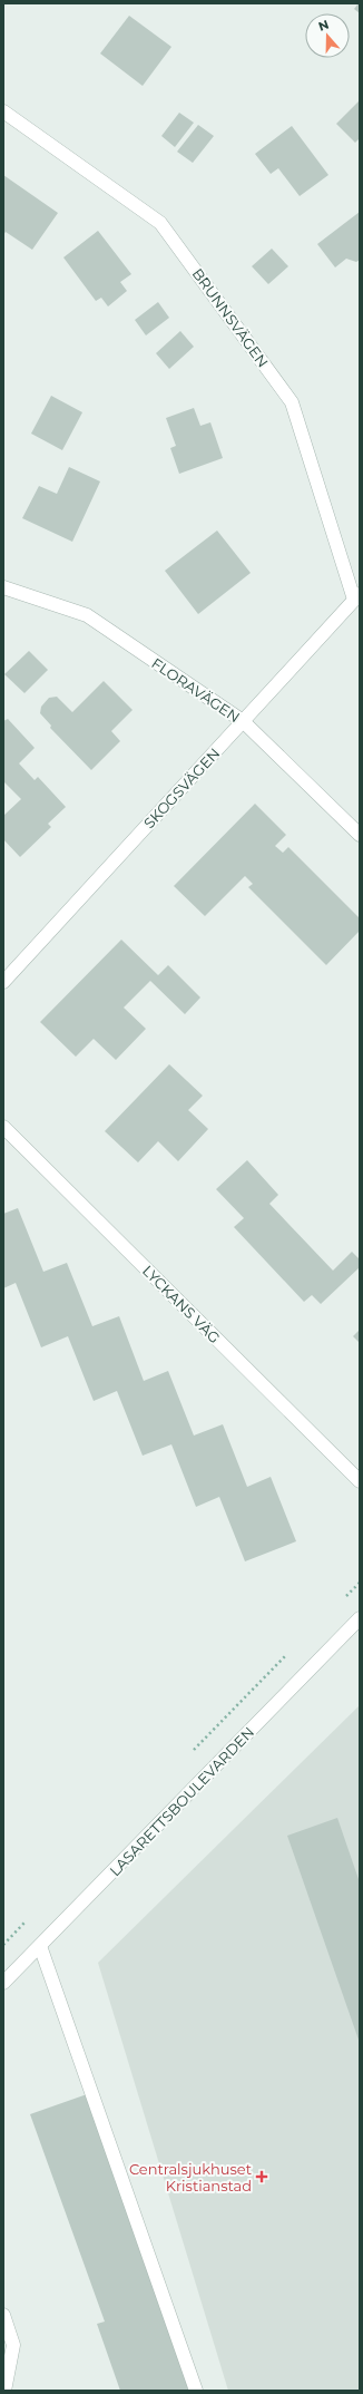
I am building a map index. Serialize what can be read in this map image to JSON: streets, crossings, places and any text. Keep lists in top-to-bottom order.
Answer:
{
  "streets": {
    "street": [
      "BRUNNSVÄGEN",
      "FLORAVÄGEN",
      "SKOGSVÄGEN",
      "LYCKANS VÄG",
      "LASARETTSBOULEVARDEN"
    ]
  },
  "crossings": [
    ["BRUNNSVÄGEN", "SKOGSVÄGEN"],
    ["FLORAVÄGEN", "SKOGSVÄGEN"]
  ],
  "places": {
    "health": ["Centralsjukhuset Kristianstad"]
  },
  "north": "top"
}
